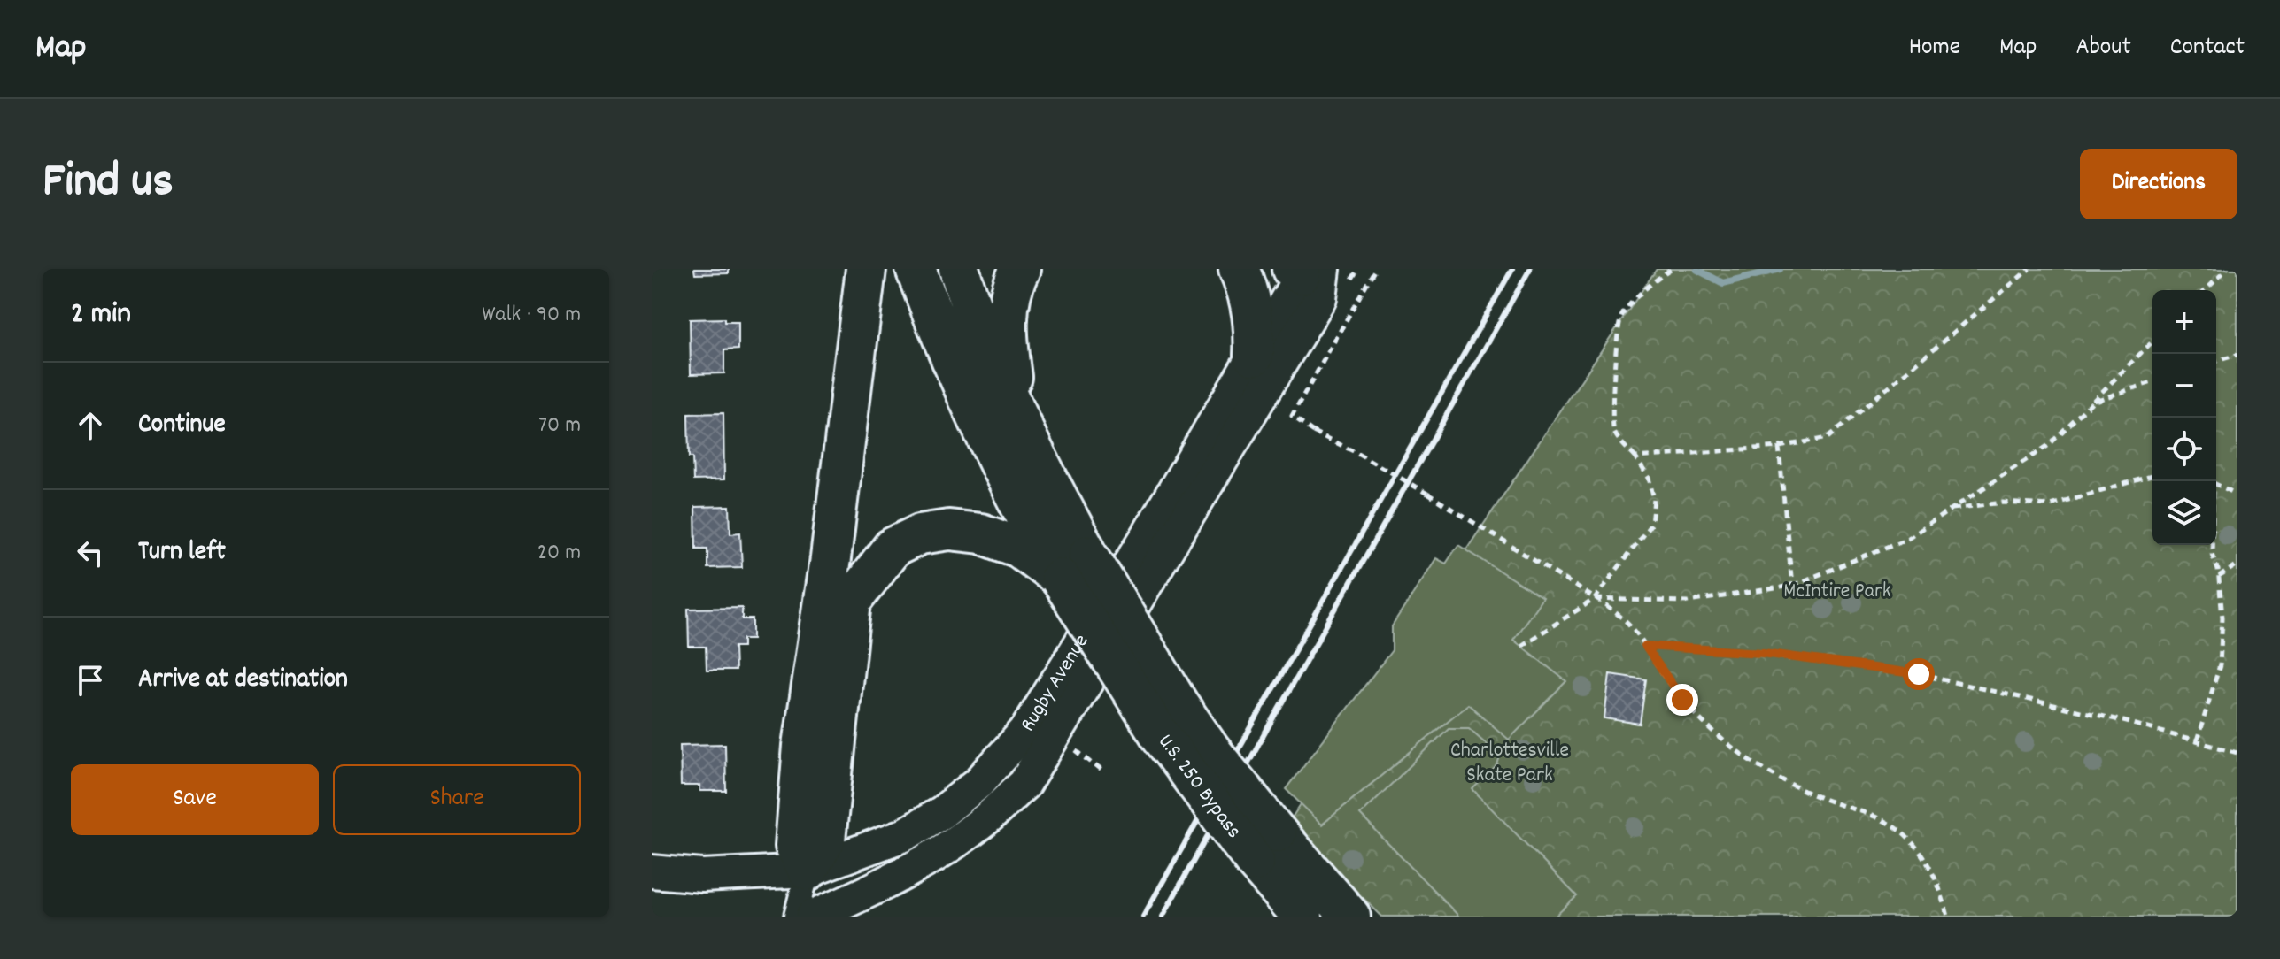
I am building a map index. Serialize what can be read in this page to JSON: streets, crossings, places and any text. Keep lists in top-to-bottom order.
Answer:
{
  "streets": {
    "highway": ["U.S. 250 Bypass"],
    "street": ["Rugby Avenue"]
  },
  "parks": ["McIntire Park", "Charlottesville Skate Park"],
  "page": {
    "header": "Map",
    "nav": [
      "Home",
      "Map",
      "About",
      "Contact"
    ],
    "title": "Find us",
    "buttons": [
      "Directions",
      ["Save", "Share"]
    ],
    "heading": ["2 min", "Walk · 90 m"],
    "map_buttons": ["+", "−"],
    "list": [
      ["Continue", "70 m"],
      ["Turn left", "20 m"],
      "Arrive at destination"
    ]
  }
}
